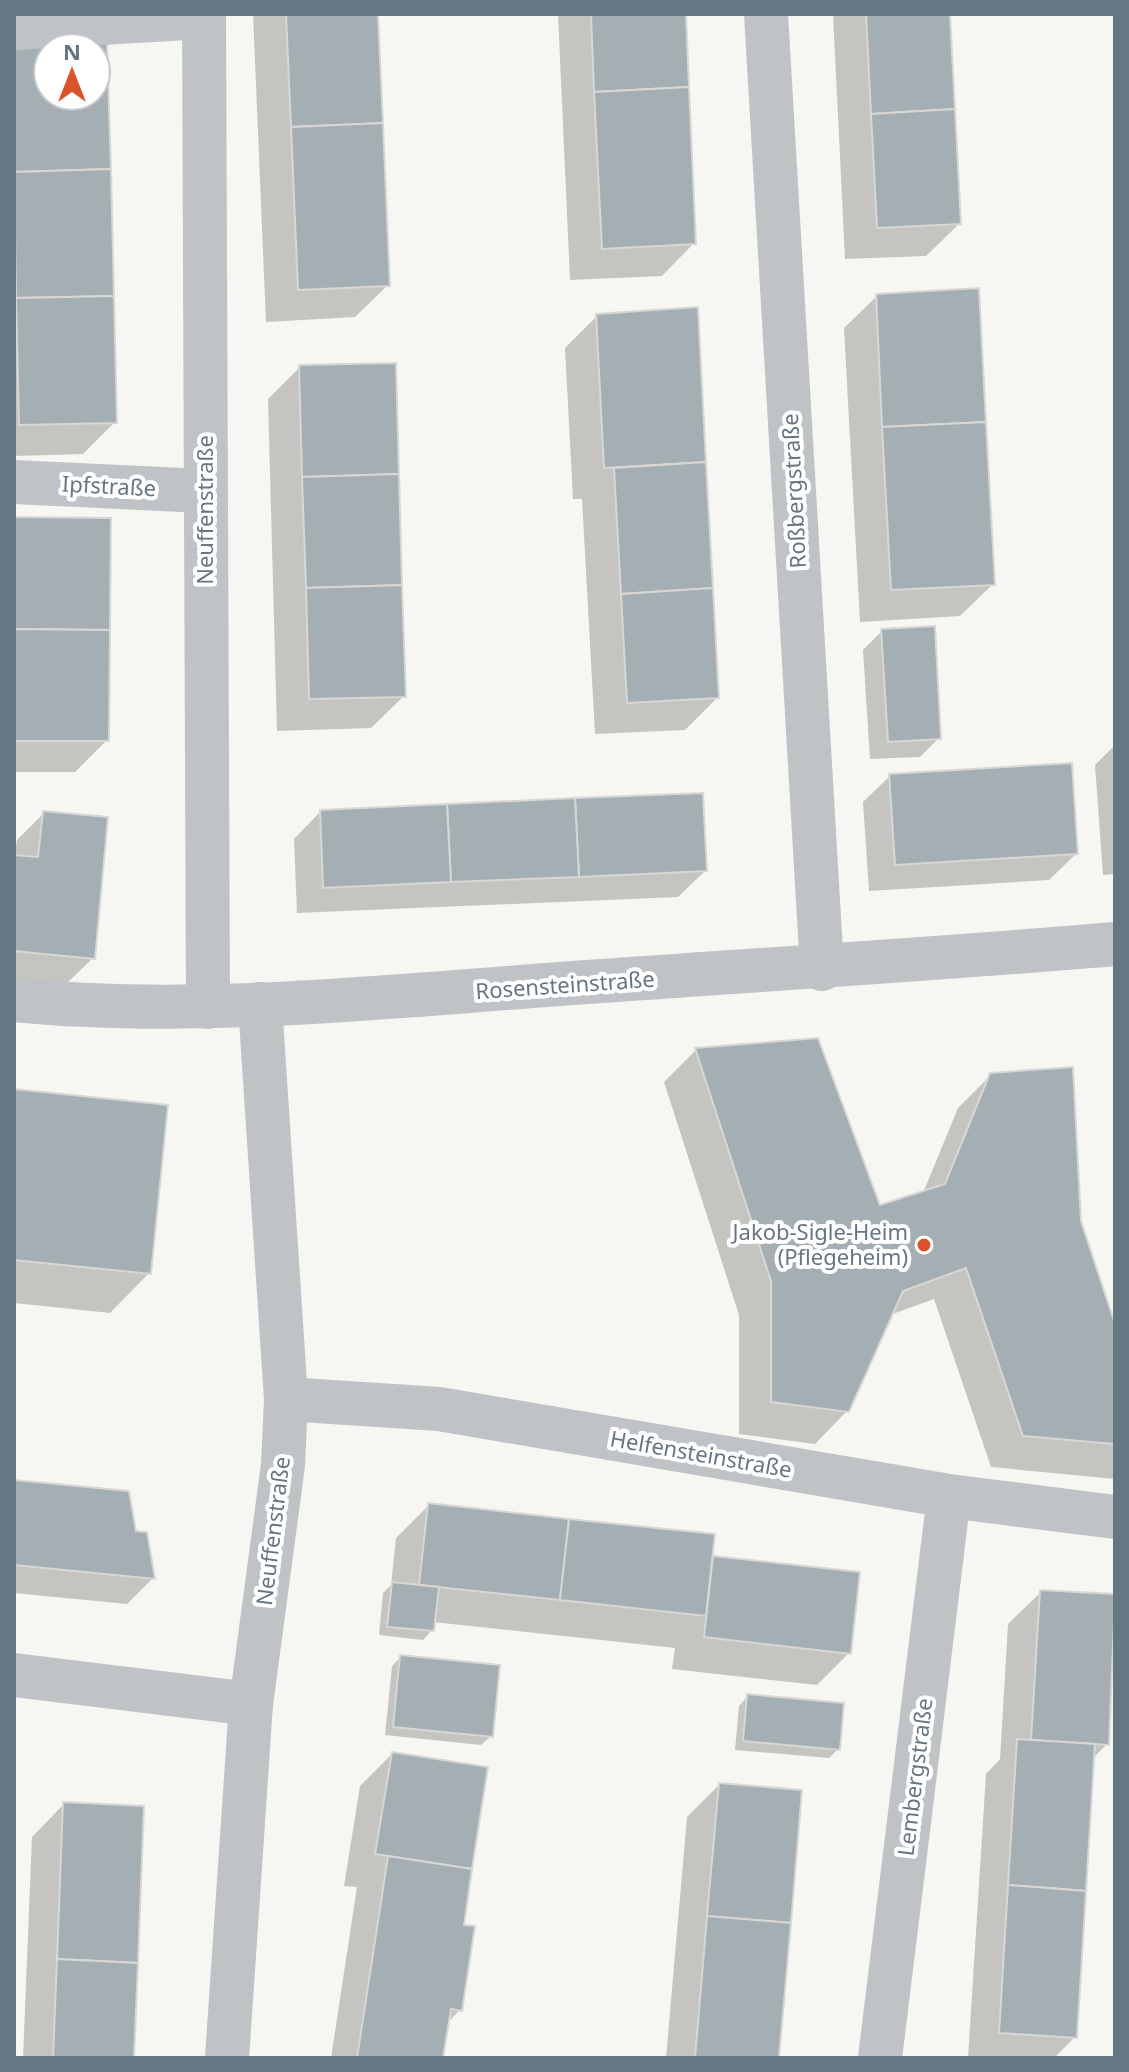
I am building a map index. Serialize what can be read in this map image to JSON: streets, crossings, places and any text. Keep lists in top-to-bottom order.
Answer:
{
  "streets": {
    "street": [
      "Ipfstraße",
      "Roßbergstraße",
      "Neuffenstraße",
      "Rosensteinstraße",
      "Helfensteinstraße",
      "Lembergstraße"
    ]
  },
  "crossings": [
    ["Ipfstraße", "Neuffenstraße"],
    ["Roßbergstraße", "Rosensteinstraße"],
    ["Neuffenstraße", "Rosensteinstraße"],
    ["Neuffenstraße", "Helfensteinstraße"],
    ["Helfensteinstraße", "Lembergstraße"]
  ],
  "places": ["Jakob-Sigle-Heim (Pflegeheim)"],
  "north": "top"
}
